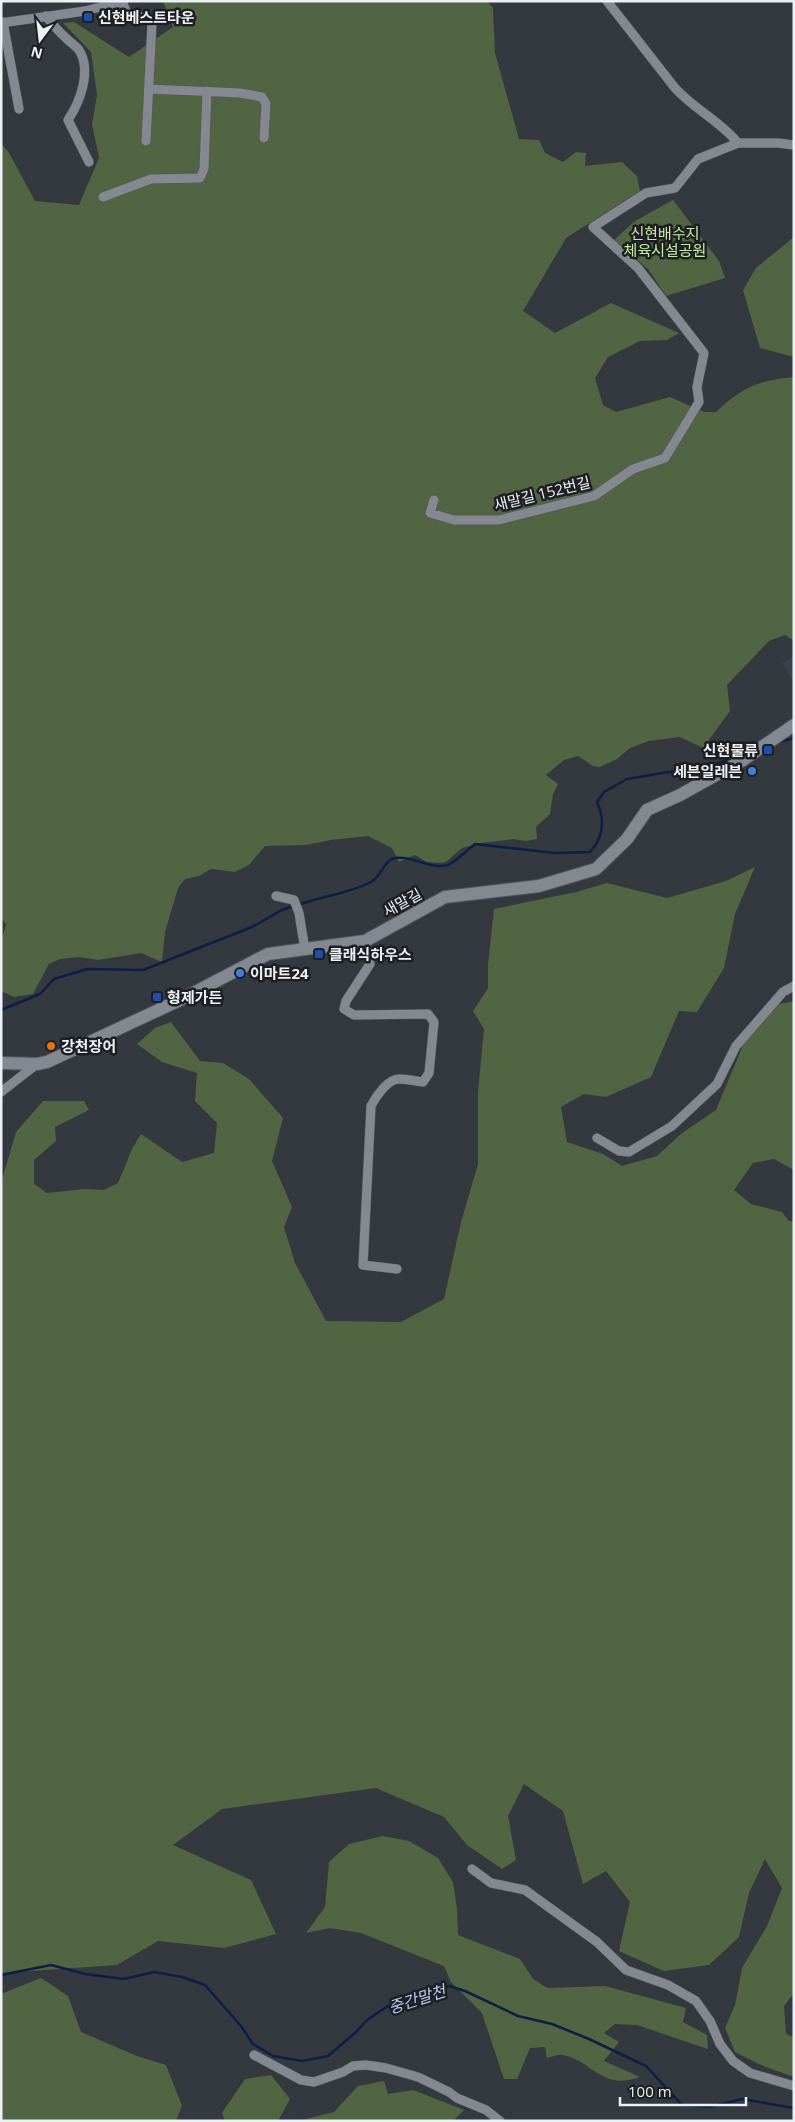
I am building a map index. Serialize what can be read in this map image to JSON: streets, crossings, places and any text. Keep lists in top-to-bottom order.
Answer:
{
  "streets": {
    "street": ["새말길 152번길", "새말길"]
  },
  "water": ["중간말천"],
  "parks": ["신현배수지 체육시설공원"],
  "places": {
    "transit": [
      "신현베스트타운",
      "신현물류",
      "클래식하우스",
      "형제가든"
    ],
    "other": ["세븐일레븐", "이마트24", "강천장어"]
  },
  "scale_bar": "100 m",
  "north": "bottom"
}
